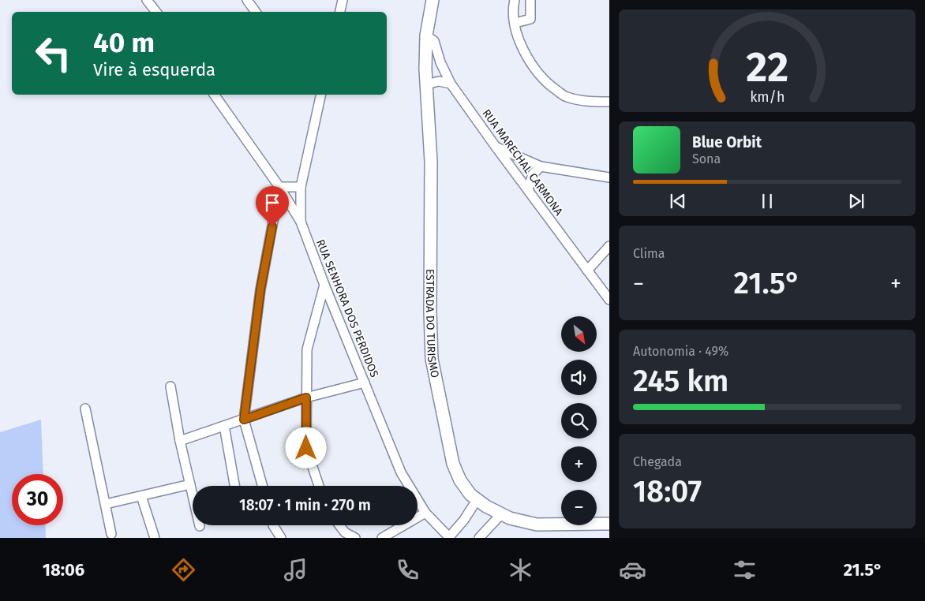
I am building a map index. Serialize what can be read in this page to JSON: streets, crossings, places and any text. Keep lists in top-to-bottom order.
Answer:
{
  "streets": {
    "main road": ["ESTRADA DO TURISMO"],
    "street": ["RUA MARECHAL CARMONA", "RUA SENHORA DOS PERDIDOS"]
  },
  "crossings": [
    ["RUA MARECHAL CARMONA", "ESTRADA DO TURISMO"]
  ],
  "north": "bottom right",
  "page": {
    "turn": ["40 m", "Vire à esquerda"],
    "song": ["Blue Orbit", "Sona"],
    "tile": [
      "Clima",
      ["Autonomia · 49%", "245 km"],
      ["Chegada", "18:07"]
    ],
    "heat": ["−", "21.5°", "+"],
    "map_buttons": ["+", "−"],
    "limit": "30",
    "trip": "18:07 · 1 min · 270 m",
    "tabs": ["18:06", "21.5°"],
    "gauge": ["22", "km/h"]
  }
}
